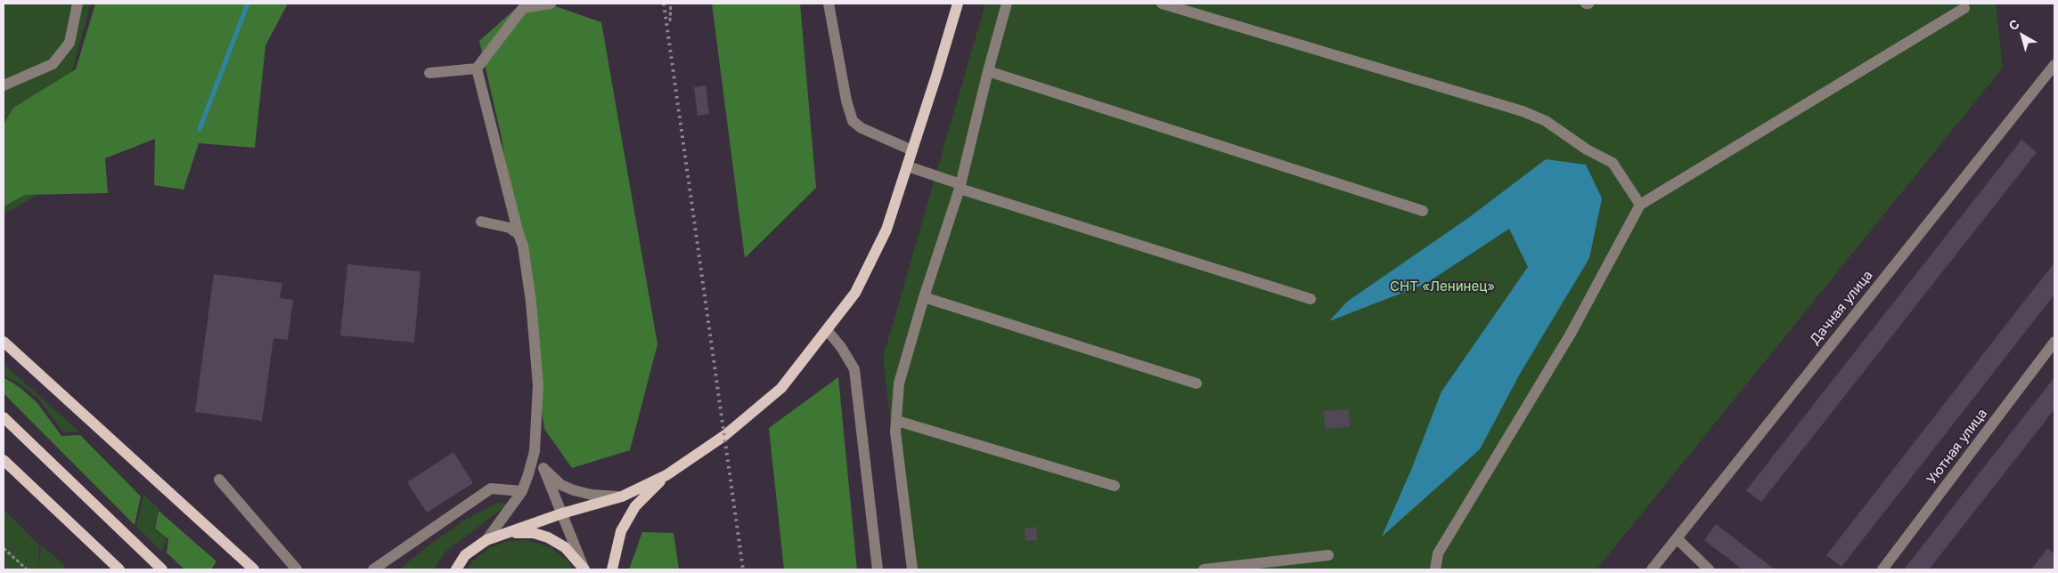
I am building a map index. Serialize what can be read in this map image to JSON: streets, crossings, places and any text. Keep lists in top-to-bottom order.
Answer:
{
  "streets": {
    "street": ["Дачная улица", "Уютная улица"]
  },
  "parks": ["СНТ «Ленинец»"],
  "north": "top left"
}
